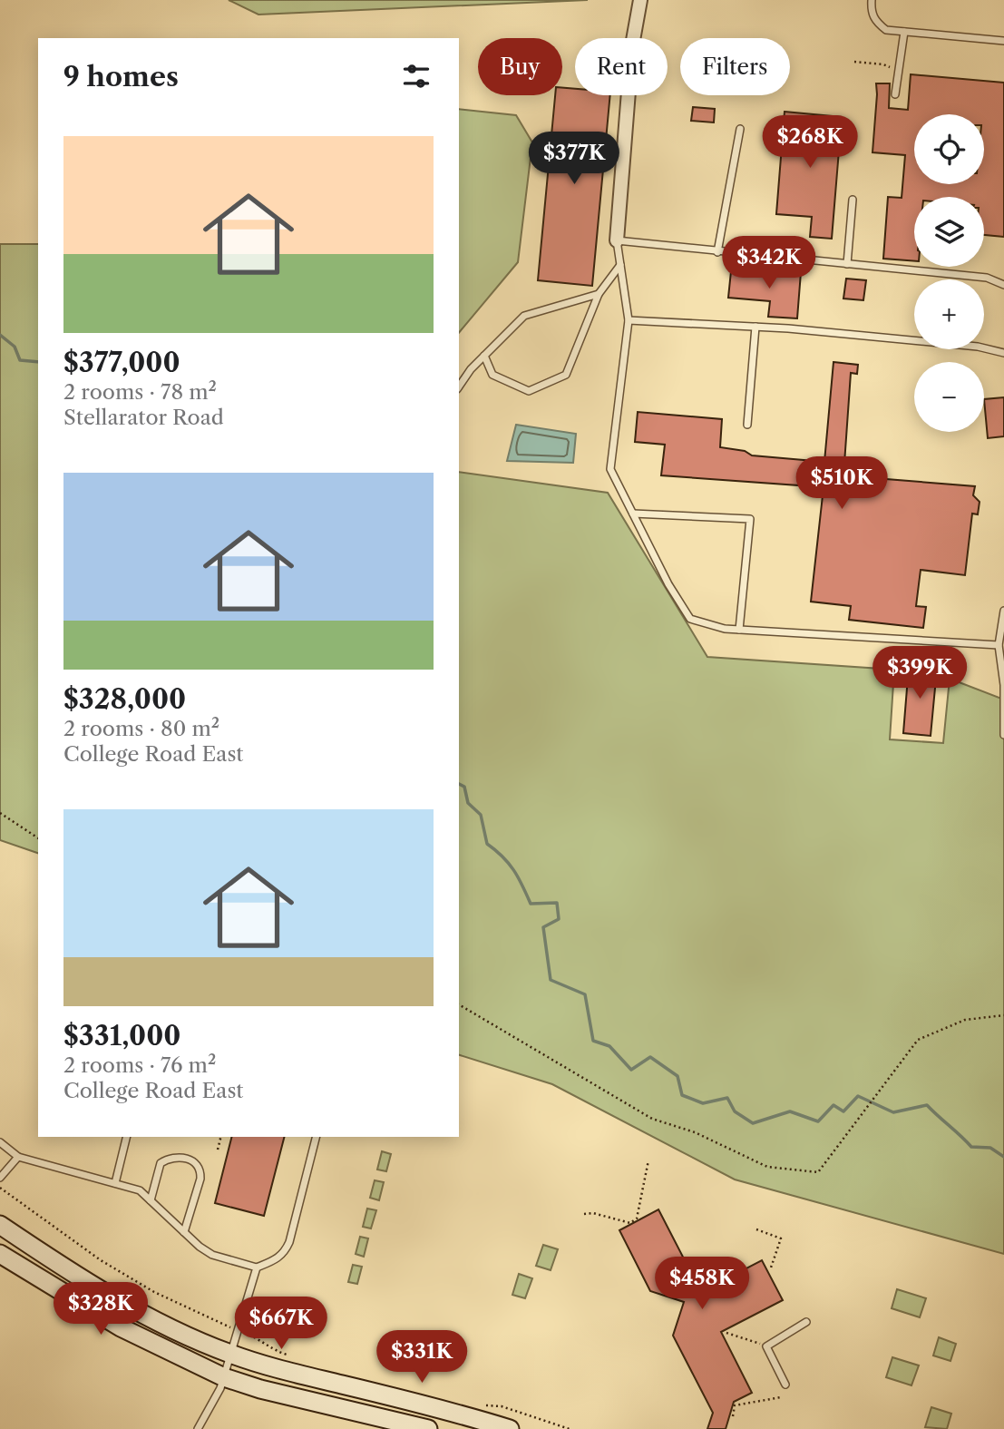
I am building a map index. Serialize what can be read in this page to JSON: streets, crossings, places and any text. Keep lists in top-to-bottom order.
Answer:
{
  "page": {
    "chip": ["Buy", "Rent", "Filters"],
    "heading": "9 homes",
    "map_buttons": ["+", "−"],
    "list": [
      {
        "name": "$377,000",
        "note": "2 rooms · 78 m² · Stellarator Road"
      },
      {
        "name": "$328,000",
        "note": "2 rooms · 80 m² · College Road East"
      },
      {
        "name": "$331,000",
        "note": "2 rooms · 76 m² · College Road East"
      }
    ],
    "price": [
      "$268K",
      "$377K",
      "$342K",
      "$510K",
      "$399K",
      "$458K",
      "$328K",
      "$667K",
      "$331K"
    ]
  }
}
